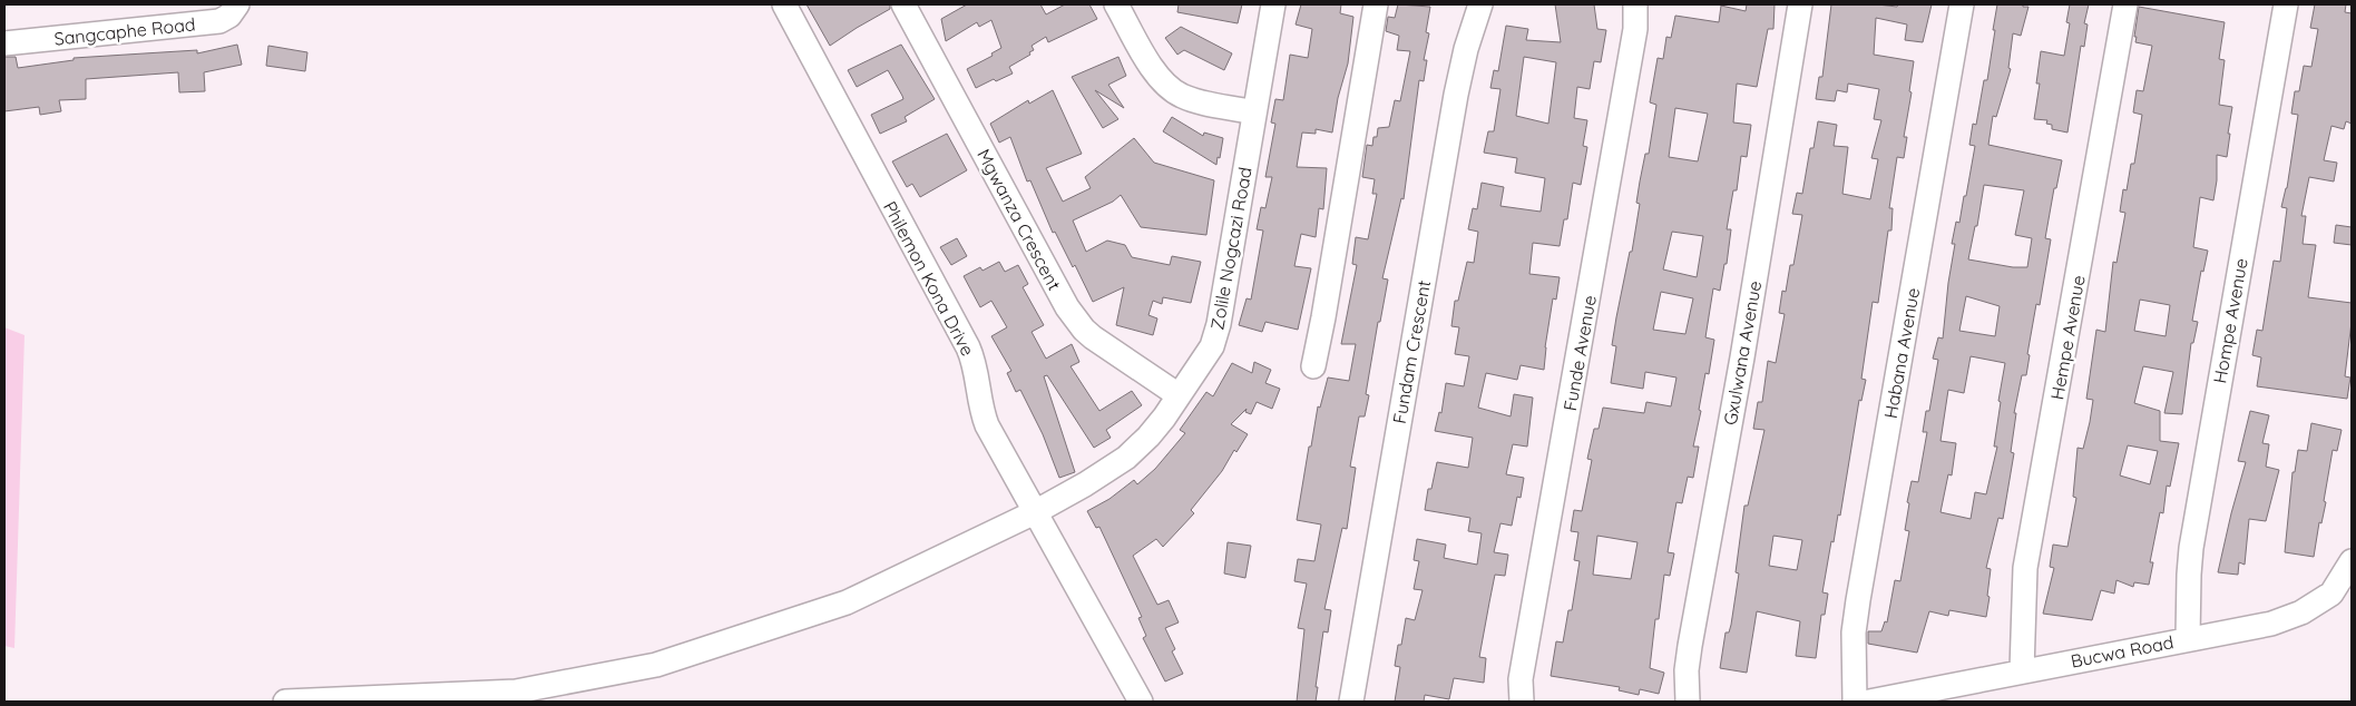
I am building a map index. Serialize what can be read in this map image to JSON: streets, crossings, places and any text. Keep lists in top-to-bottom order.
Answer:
{
  "streets": {
    "street": [
      "Sangcaphe Road",
      "Mgwanza Crescent",
      "Zolile Nogcazi Road",
      "Philemon Kona Drive",
      "Hompe Avenue",
      "Hempe Avenue",
      "Fundam Crescent",
      "Funde Avenue",
      "Gxulwana Avenue",
      "Habana Avenue",
      "Bucwa Road"
    ]
  },
  "crossings": [
    ["Mgwanza Crescent", "Zolile Nogcazi Road"],
    ["Zolile Nogcazi Road", "Philemon Kona Drive"],
    ["Hompe Avenue", "Bucwa Road"],
    ["Hempe Avenue", "Bucwa Road"]
  ]
}
